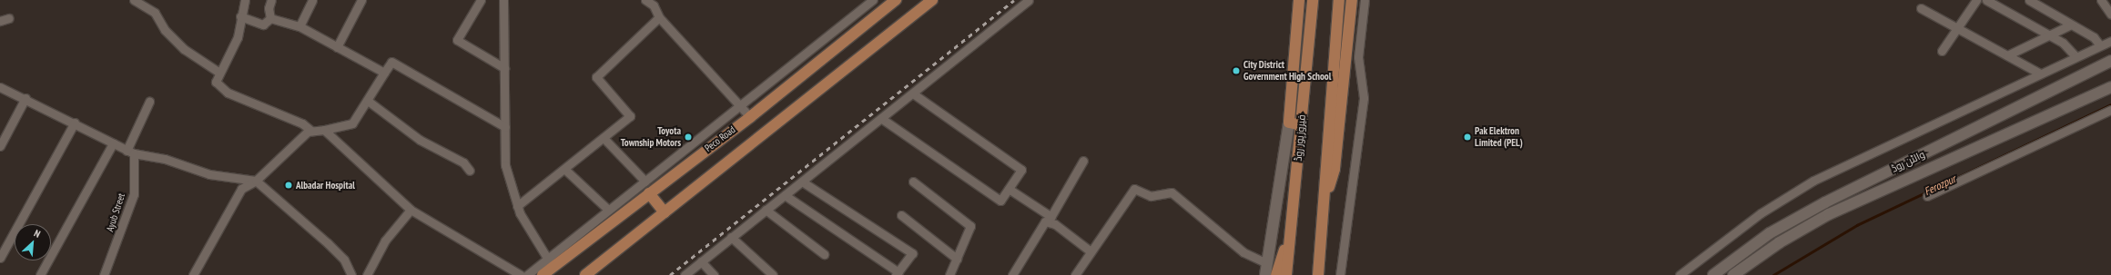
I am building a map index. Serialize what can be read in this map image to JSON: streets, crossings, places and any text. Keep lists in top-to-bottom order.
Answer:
{
  "streets": {
    "main road": ["فیروزپور روڈ", "Peco Road", "والٹن روڈ"],
    "street": ["Ayub Street"]
  },
  "water": ["Ferozpur"],
  "places": [
    "City District Government High School",
    "Toyota Township Motors",
    "Pak Elektron Limited (PEL)",
    "Albadar Hospital"
  ],
  "north": "top right"
}
